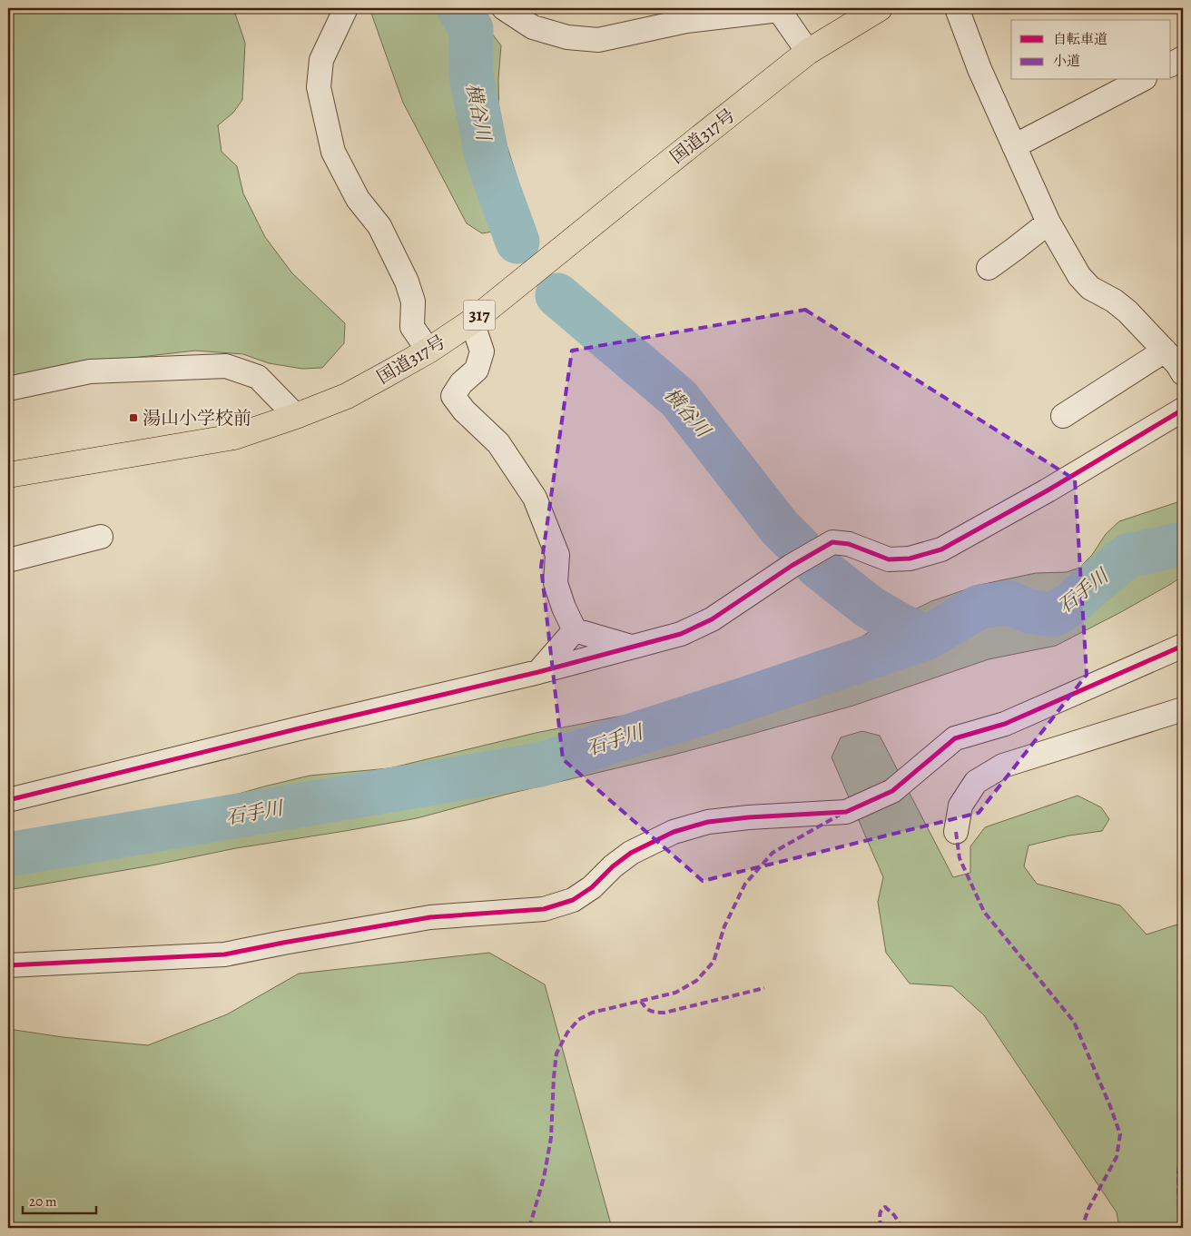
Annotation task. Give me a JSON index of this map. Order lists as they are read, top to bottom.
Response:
{
  "streets": {
    "highway": ["国道317号", "317"]
  },
  "water": ["横谷川", "石手川"],
  "places": {
    "transit": ["湯山小学校前"]
  },
  "legend": ["自転車道", "小道"],
  "scale_bar": "20 m"
}
